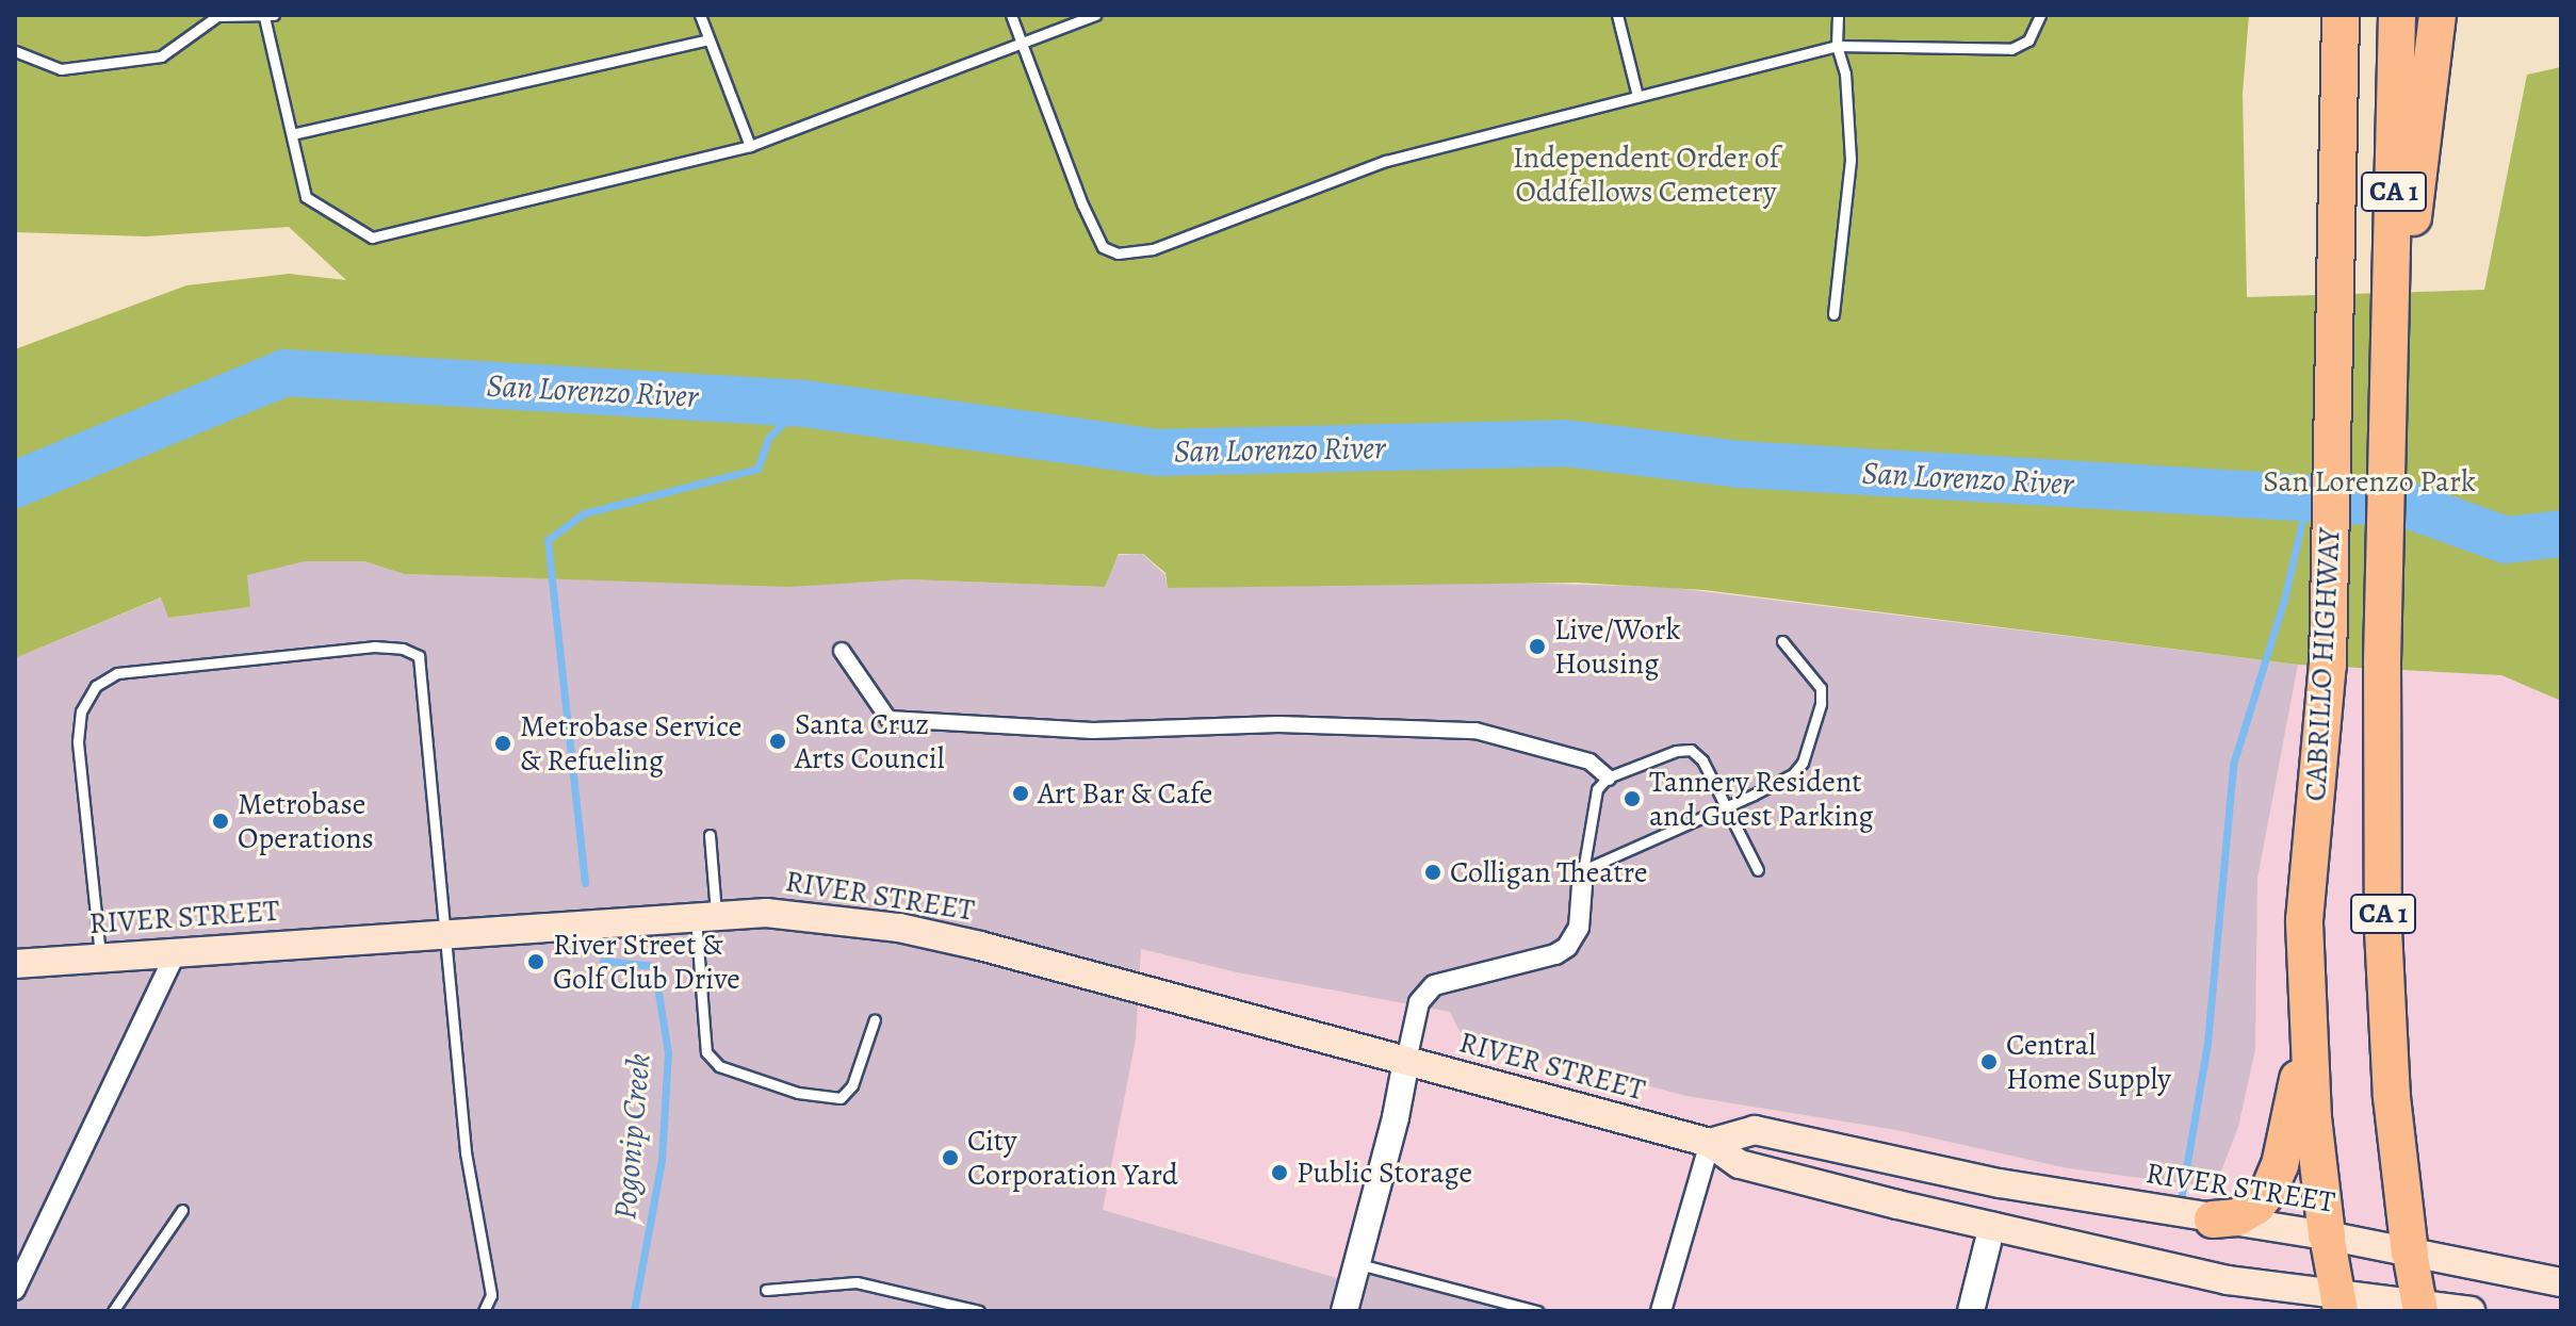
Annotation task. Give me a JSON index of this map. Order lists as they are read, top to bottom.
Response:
{
  "streets": {
    "highway": ["CA 1", "CABRILLO HIGHWAY"],
    "main road": ["RIVER STREET"]
  },
  "crossings": [
    ["CABRILLO HIGHWAY", "RIVER STREET"]
  ],
  "water": ["San Lorenzo River", "Pogonip Creek"],
  "parks": ["Independent Order of Oddfellows Cemetery", "San Lorenzo Park"],
  "places": [
    "Live/Work Housing",
    "Santa Cruz Arts Council",
    "Metrobase Service & Refueling",
    "Art Bar & Cafe",
    "Tannery Resident and Guest Parking",
    "Metrobase Operations",
    "Colligan Theatre",
    "River Street & Golf Club Drive",
    "Central Home Supply",
    "City Corporation Yard",
    "Public Storage"
  ]
}
